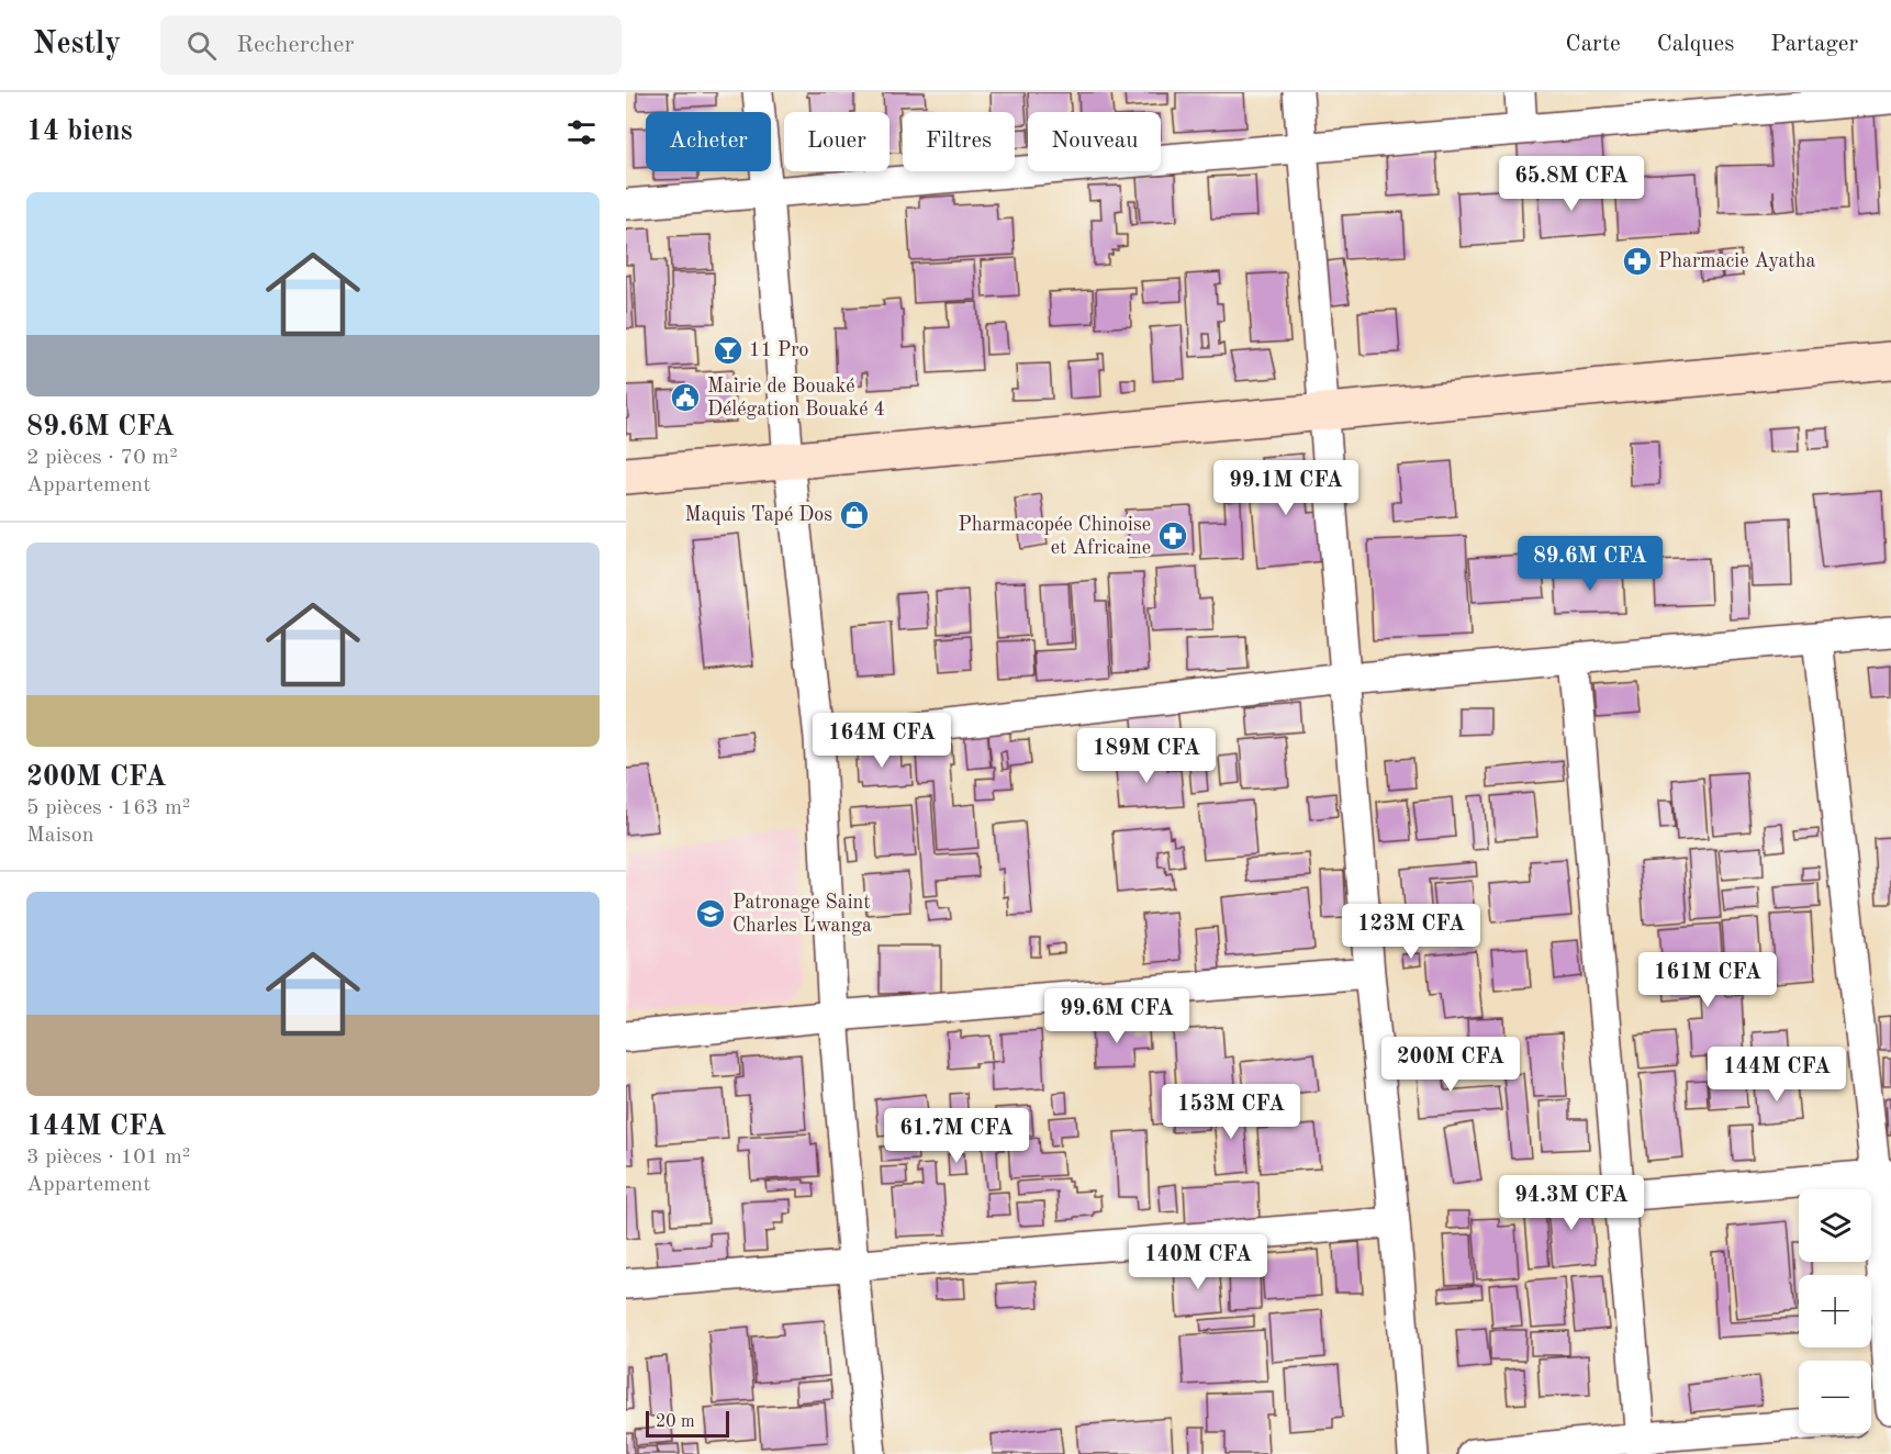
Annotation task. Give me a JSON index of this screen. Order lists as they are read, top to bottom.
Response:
{
  "places": {
    "pharmacy": ["Pharmacie Ayatha", "Pharmacopée Chinoise et Africaine"],
    "bar": ["11 Pro"],
    "public building": ["Mairie de Bouaké Délégation Bouaké 4"],
    "shop": ["Maquis Tapé Dos"],
    "school or university": ["Patronage Saint Charles Lwanga"]
  },
  "scale_bar": "20 m",
  "page": {
    "header": "Nestly",
    "search": "Rechercher",
    "nav": ["Carte", "Calques", "Partager"],
    "heading": "14 biens",
    "chip": [
      "Acheter",
      "Louer",
      "Filtres",
      "Nouveau"
    ],
    "price": [
      "65.8M CFA",
      "99.1M CFA",
      "89.6M CFA",
      "164M CFA",
      "189M CFA",
      "123M CFA",
      "161M CFA",
      "99.6M CFA",
      "200M CFA",
      "144M CFA",
      "153M CFA",
      "61.7M CFA",
      "94.3M CFA",
      "140M CFA"
    ],
    "list": [
      {
        "name": "89.6M CFA",
        "note": "2 pièces · 70 m² · Appartement"
      },
      {
        "name": "200M CFA",
        "note": "5 pièces · 163 m² · Maison"
      },
      {
        "name": "144M CFA",
        "note": "3 pièces · 101 m² · Appartement"
      }
    ],
    "map_buttons": ["+", "−"],
    "scale": "20 m"
  }
}
